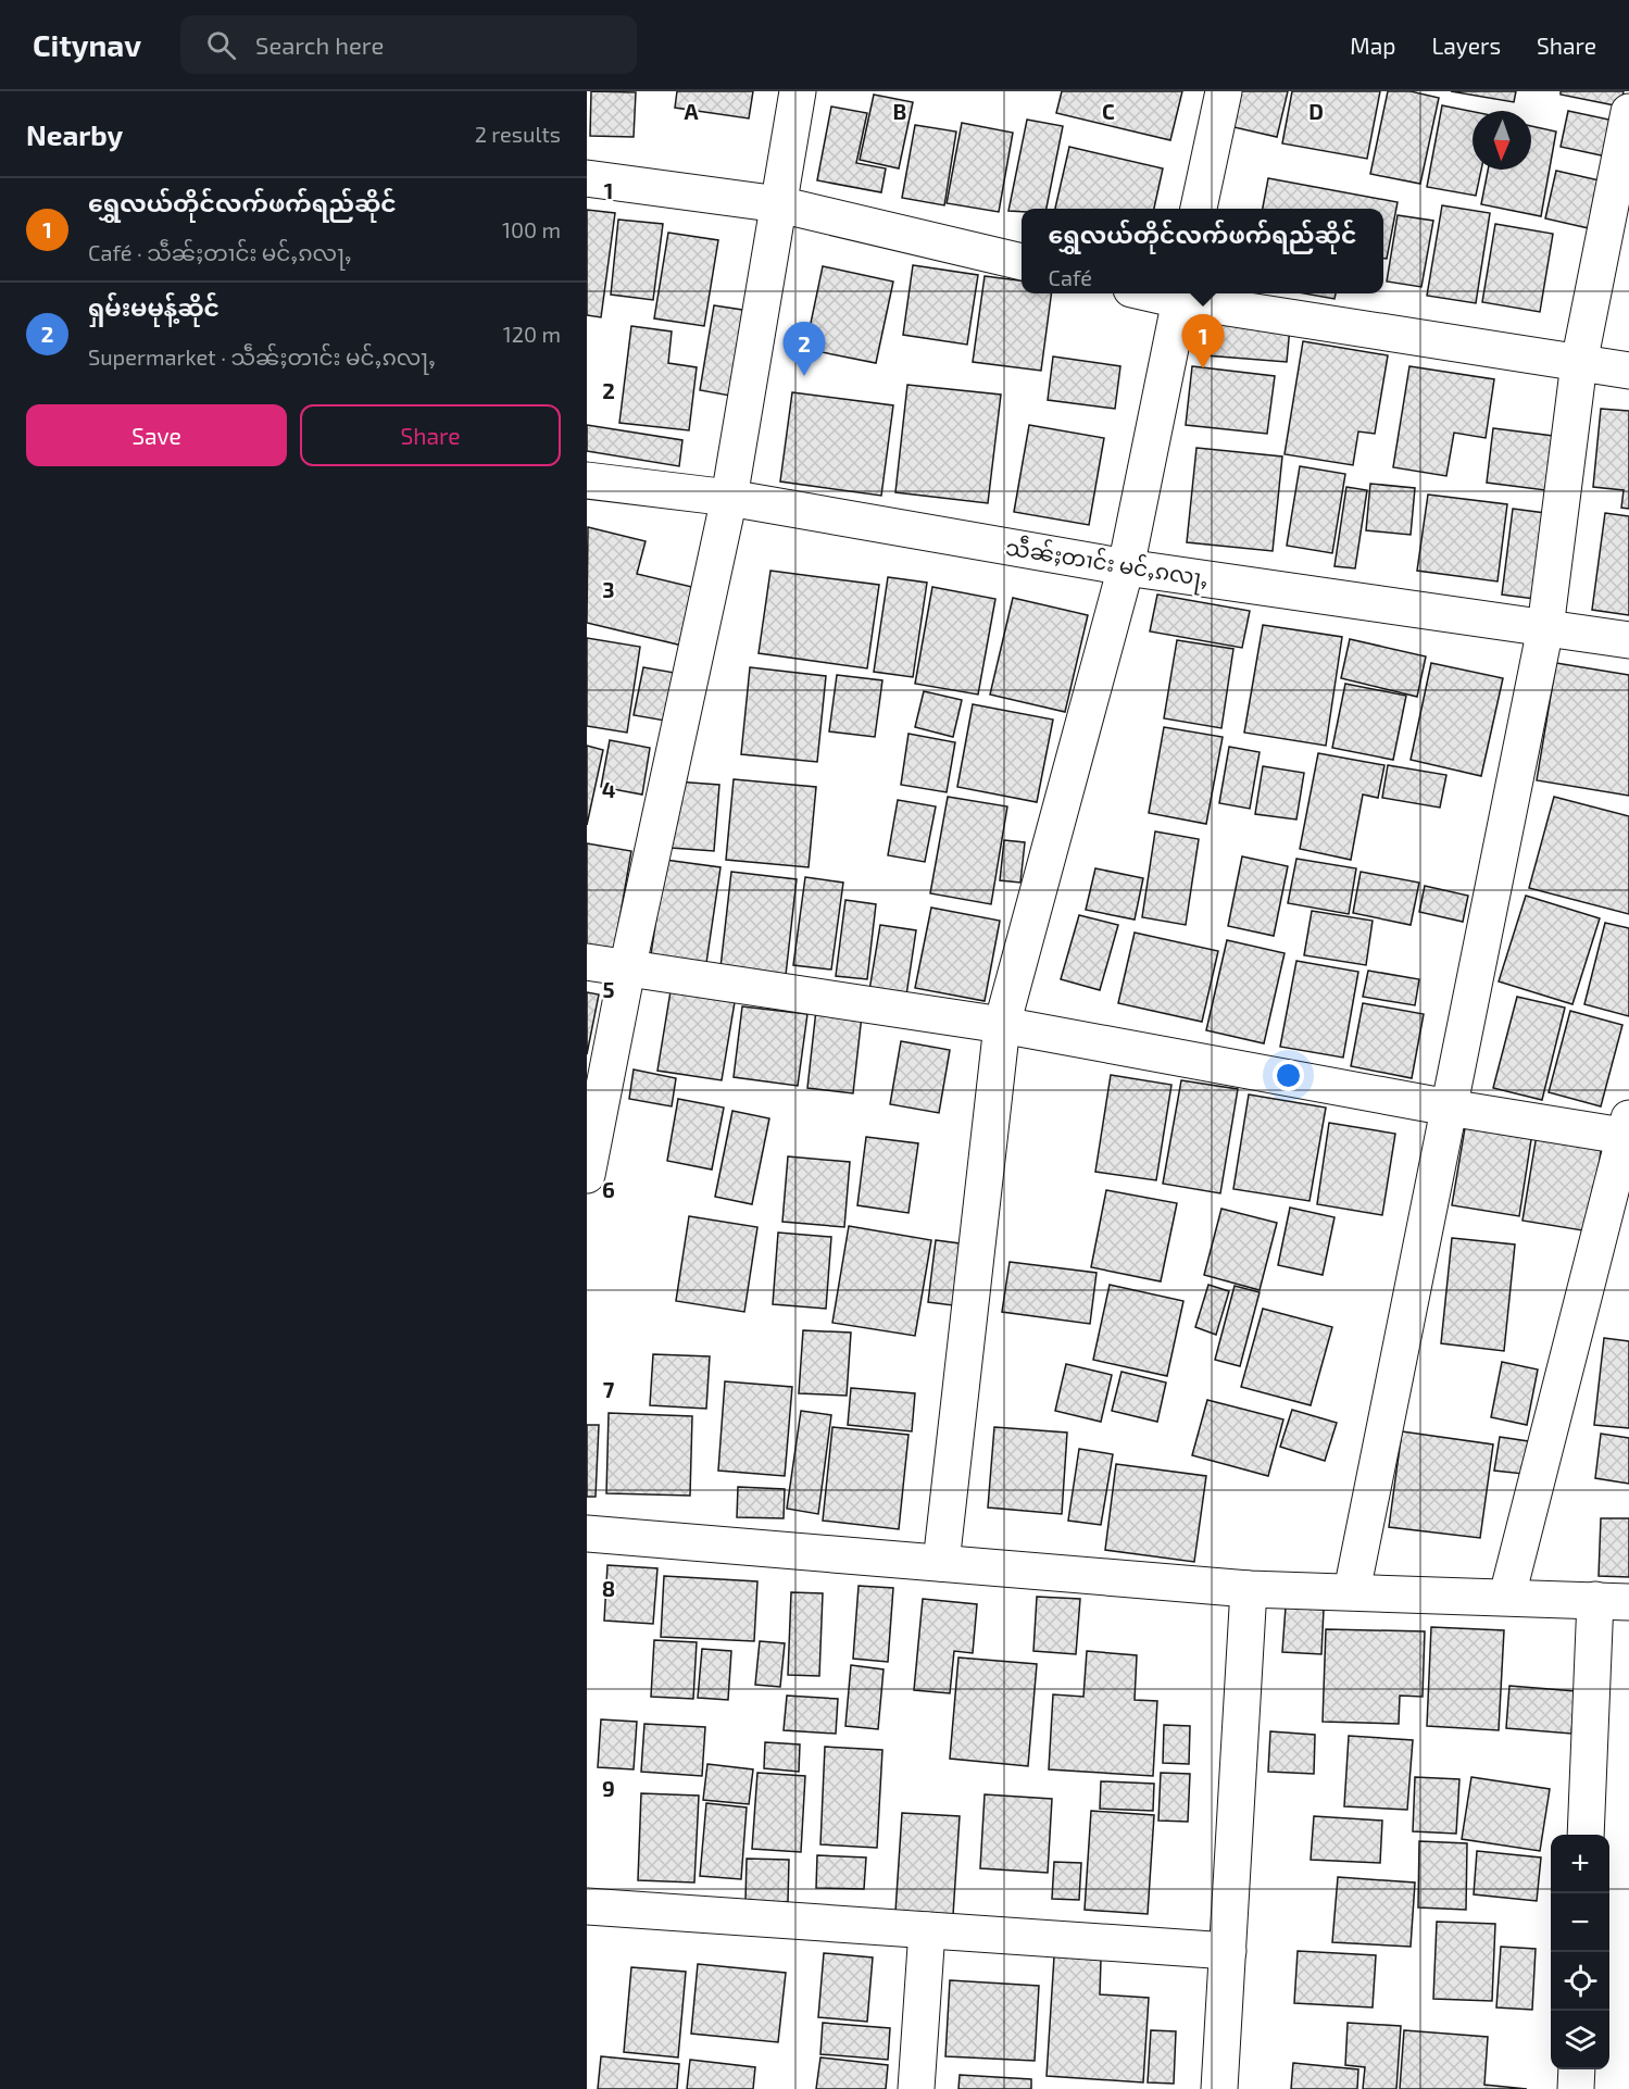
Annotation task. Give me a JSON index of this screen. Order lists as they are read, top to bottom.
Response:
{
  "streets": {
    "street": ["သဵၼ်ႈတၢင်း မင်ႇၵလႃႇ"]
  },
  "north": "bottom",
  "page": {
    "header": "Citynav",
    "search": "Search here",
    "nav": ["Map", "Layers", "Share"],
    "heading": ["Nearby", "2 results"],
    "list": [
      {
        "mark": "1",
        "name": "ရွှေလယ်တိုင်လက်ဖက်ရည်ဆိုင်",
        "note": "Café · သဵၼ်ႈတၢင်း မင်ႇၵလႃႇ",
        "value": "100 m"
      },
      {
        "mark": "2",
        "name": "ရှမ်းမမုန့်ဆိုင်",
        "note": "Supermarket · သဵၼ်ႈတၢင်း မင်ႇၵလႃႇ",
        "value": "120 m"
      }
    ],
    "popup": ["ရွှေလယ်တိုင်လက်ဖက်ရည်ဆိုင်", "Café"],
    "pins": ["1", "2"],
    "buttons": ["Save", "Share"],
    "map_buttons": ["+", "−"]
  },
  "grid": {
    "columns": [
      "A",
      "B",
      "C",
      "D"
    ],
    "rows": [
      "1",
      "2",
      "3",
      "4",
      "5",
      "6",
      "7",
      "8",
      "9"
    ]
  }
}
